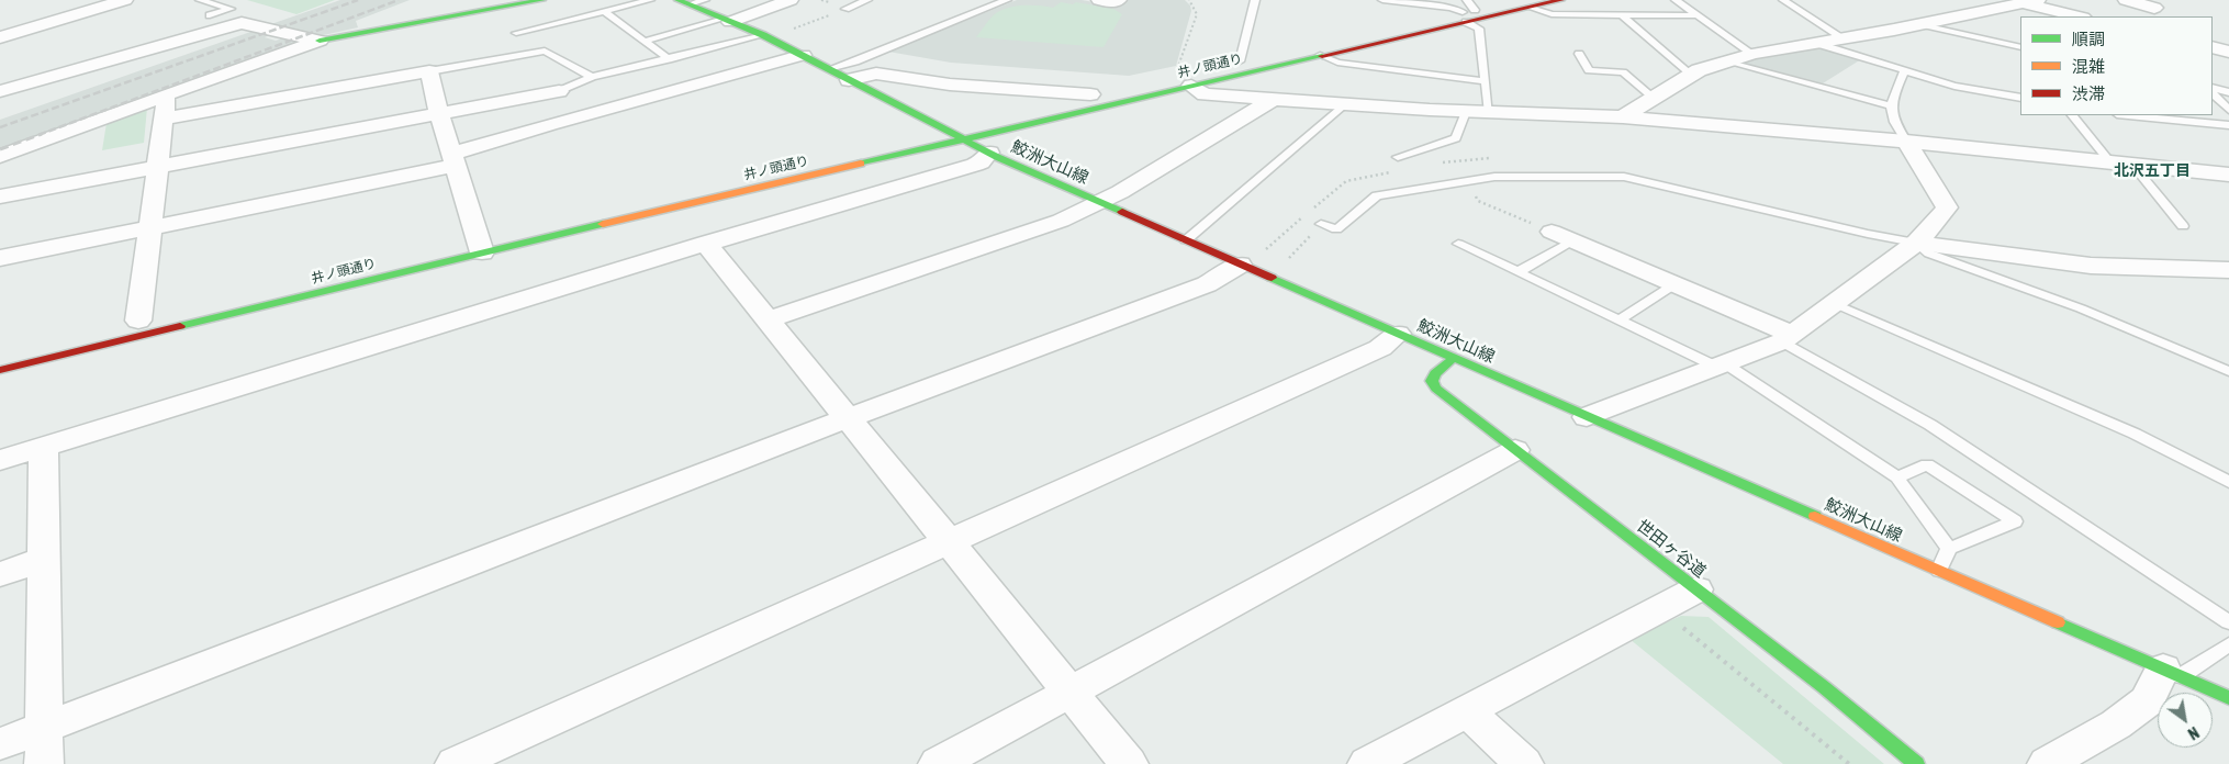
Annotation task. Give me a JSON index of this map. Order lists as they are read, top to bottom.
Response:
{
  "streets": {
    "main road": ["井ノ頭通り", "鮫洲大山線", "世田ヶ谷道"]
  },
  "crossings": [
    ["井ノ頭通り", "鮫洲大山線"],
    ["鮫洲大山線", "世田ヶ谷道"]
  ],
  "districts": ["北沢五丁目"],
  "legend": ["順調", "混雑", "渋滞"],
  "north": "bottom right"
}
